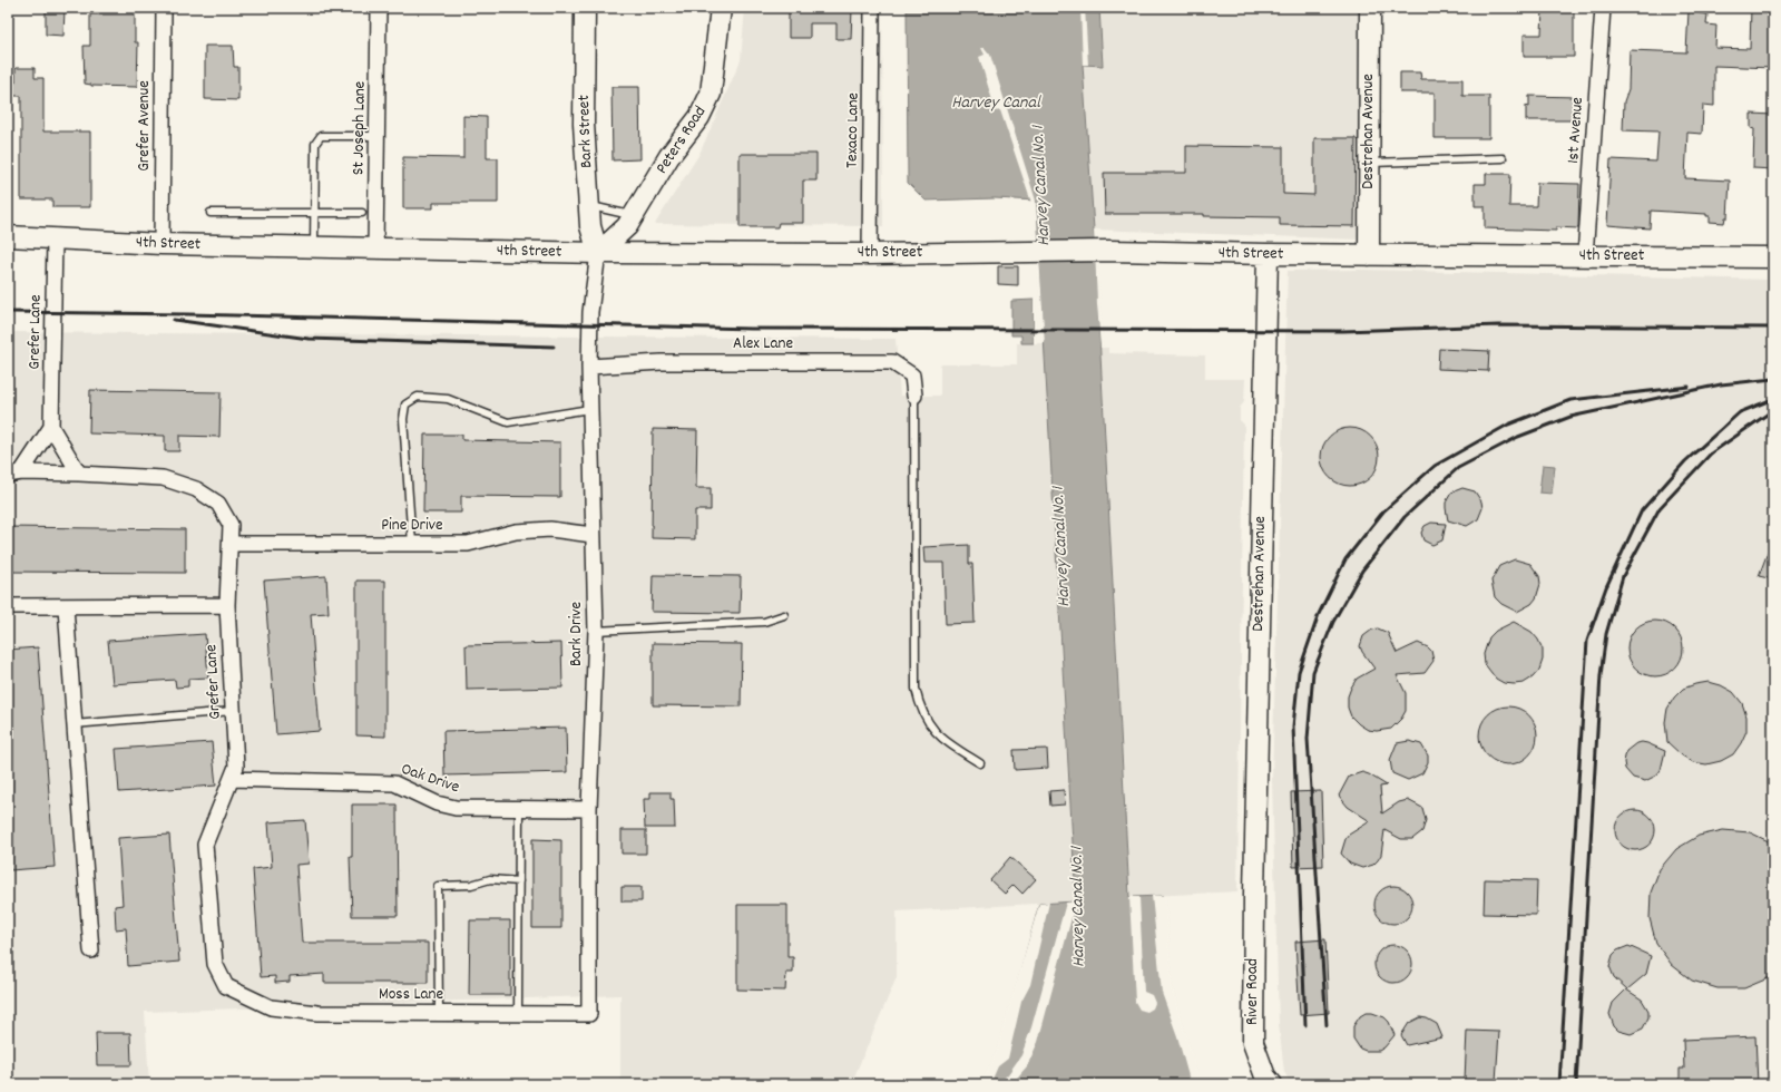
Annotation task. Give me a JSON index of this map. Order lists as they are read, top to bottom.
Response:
{
  "streets": {
    "main road": [
      "Bark Street",
      "Destrehan Avenue",
      "Peters Road",
      "4th Street",
      "River Road"
    ],
    "street": [
      "Grefer Avenue",
      "St Joseph Lane",
      "Texaco Lane",
      "1st Avenue",
      "Grefer Lane",
      "Alex Lane",
      "Pine Drive",
      "Bark Drive",
      "Oak Drive",
      "Moss Lane"
    ]
  },
  "crossings": [
    ["Grefer Avenue", "4th Street"],
    ["St Joseph Lane", "4th Street"],
    ["Texaco Lane", "4th Street"],
    ["1st Avenue", "4th Street"],
    ["Bark Street", "Peters Road"],
    ["Bark Street", "4th Street"],
    ["Bark Street", "Bark Drive"],
    ["Destrehan Avenue", "4th Street"],
    ["Destrehan Avenue", "River Road"],
    ["Peters Road", "4th Street"],
    ["Peters Road", "Bark Drive"],
    ["4th Street", "Grefer Lane"],
    ["4th Street", "Bark Drive"],
    ["Grefer Lane", "Pine Drive"],
    ["Grefer Lane", "Oak Drive"],
    ["Grefer Lane", "Moss Lane"],
    ["Alex Lane", "Bark Drive"],
    ["Pine Drive", "Bark Drive"],
    ["Bark Drive", "Oak Drive"],
    ["Bark Drive", "Moss Lane"]
  ],
  "water": ["Harvey Canal", "Harvey Canal No. 1"]
}
